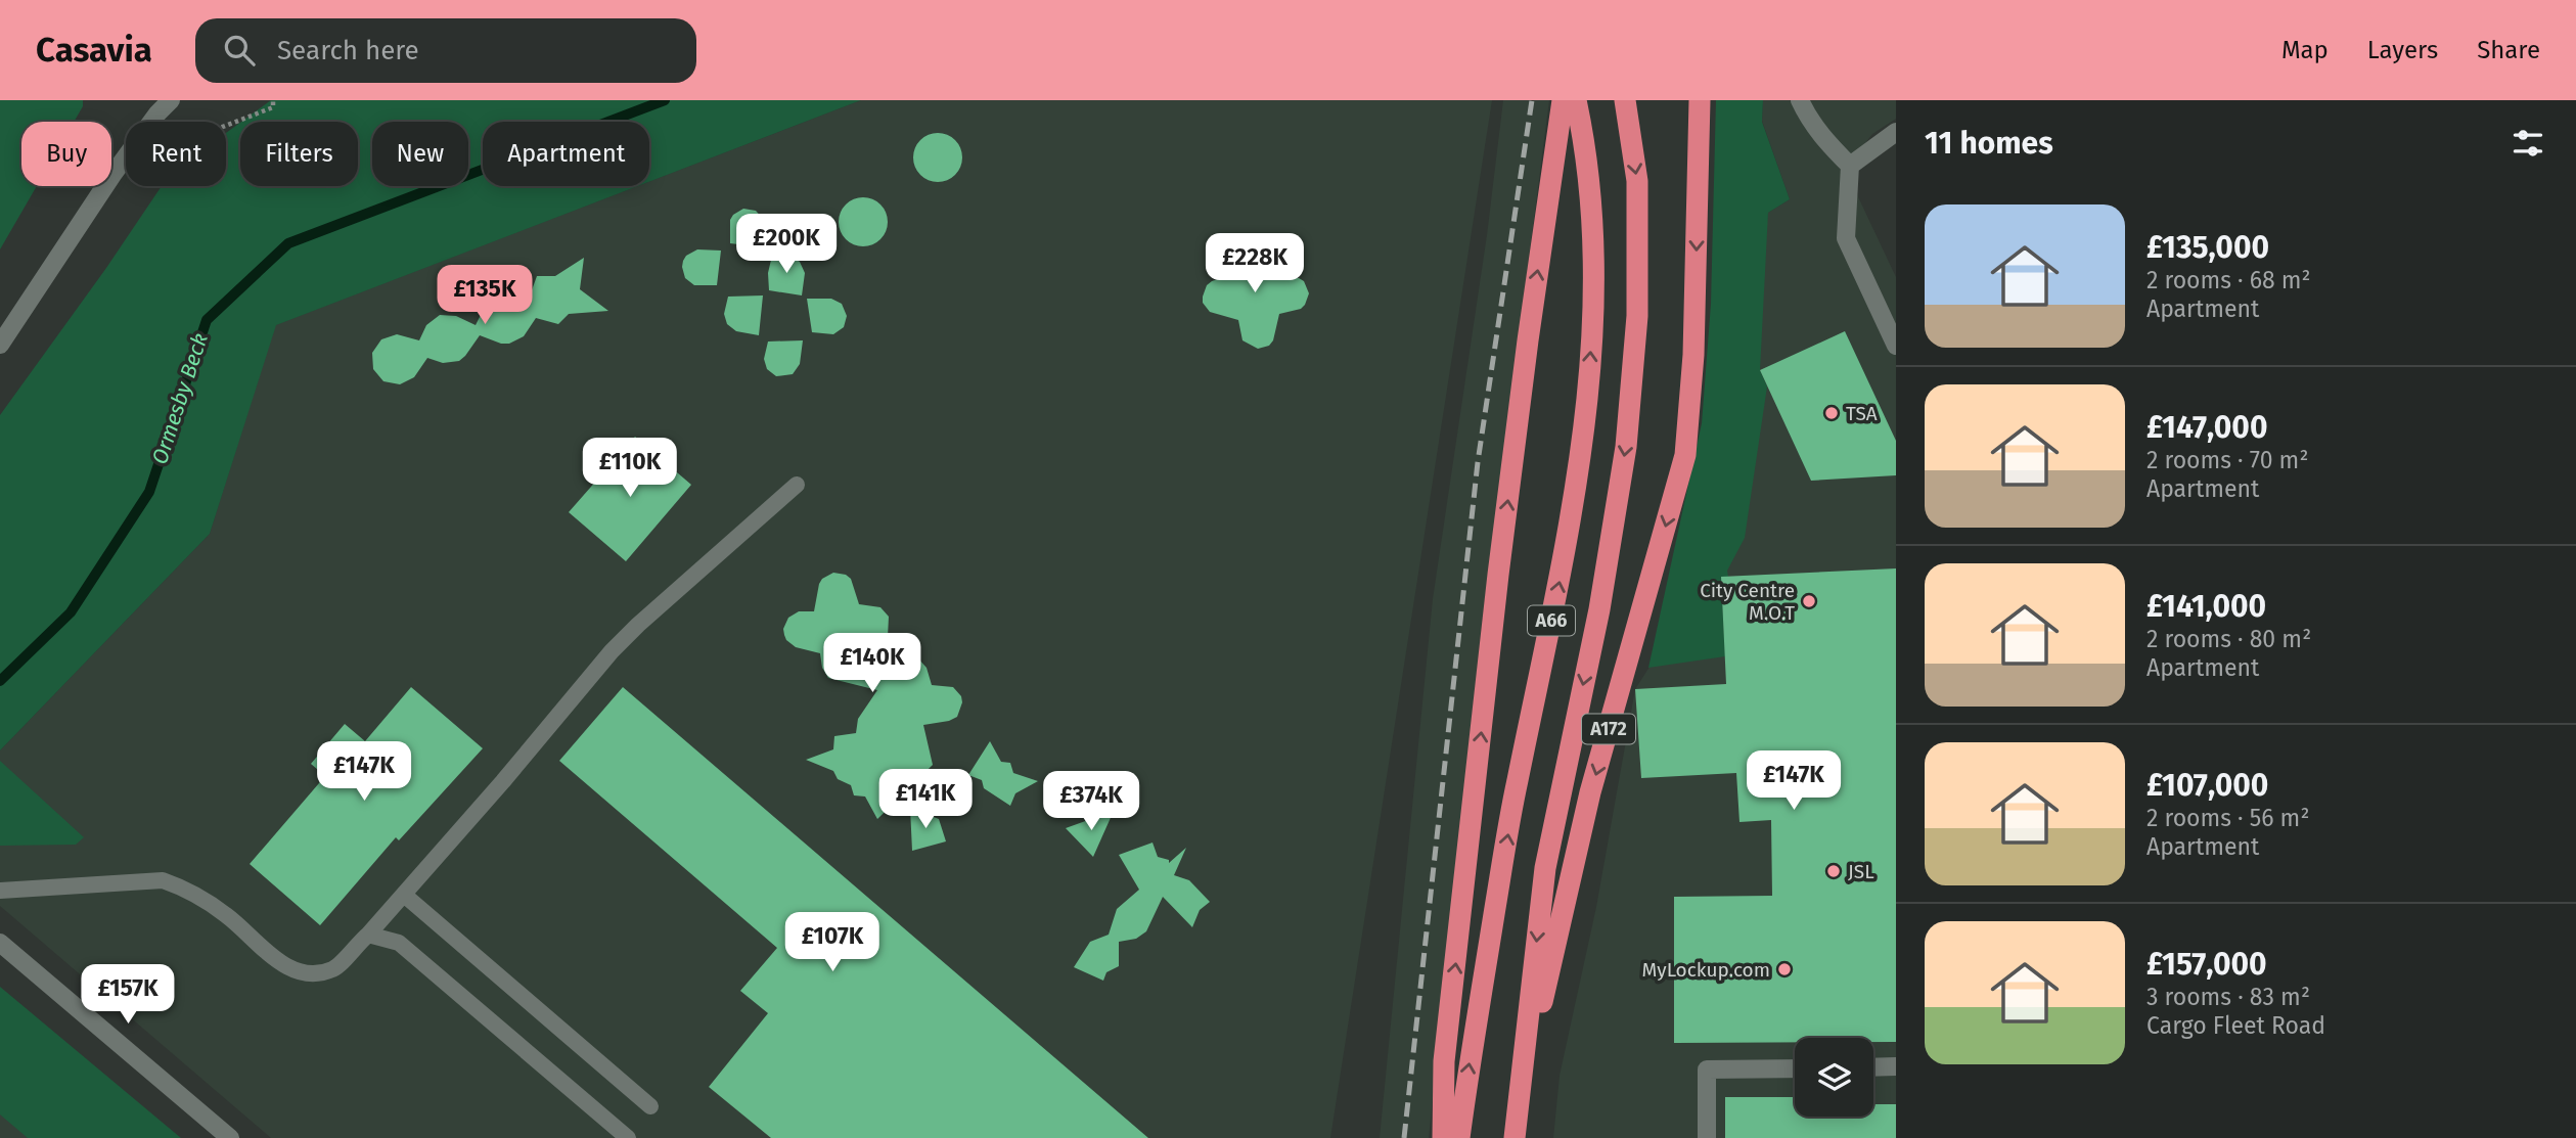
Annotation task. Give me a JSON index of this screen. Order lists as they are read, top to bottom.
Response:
{
  "streets": {
    "highway": ["A66", "A172"]
  },
  "crossings": [
    ["A66", "A172"]
  ],
  "water": ["Ormesby Beck"],
  "places": [
    "TSA",
    "City Centre M.O.T",
    "JSL",
    "MyLockup.com"
  ],
  "page": {
    "header": "Casavia",
    "search": "Search here",
    "nav": ["Map", "Layers", "Share"],
    "heading": "11 homes",
    "chip": [
      "Buy",
      "Rent",
      "Filters",
      "New",
      "Apartment"
    ],
    "list": [
      {
        "name": "£135,000",
        "note": "2 rooms · 68 m² · Apartment"
      },
      {
        "name": "£147,000",
        "note": "2 rooms · 70 m² · Apartment"
      },
      {
        "name": "£141,000",
        "note": "2 rooms · 80 m² · Apartment"
      },
      {
        "name": "£107,000",
        "note": "2 rooms · 56 m² · Apartment"
      },
      {
        "name": "£157,000",
        "note": "3 rooms · 83 m² · Cargo Fleet Road"
      }
    ],
    "price": [
      "£200K",
      "£228K",
      "£135K",
      "£110K",
      "£140K",
      "£147K",
      "£147K",
      "£141K",
      "£374K",
      "£107K",
      "£157K"
    ]
  }
}
